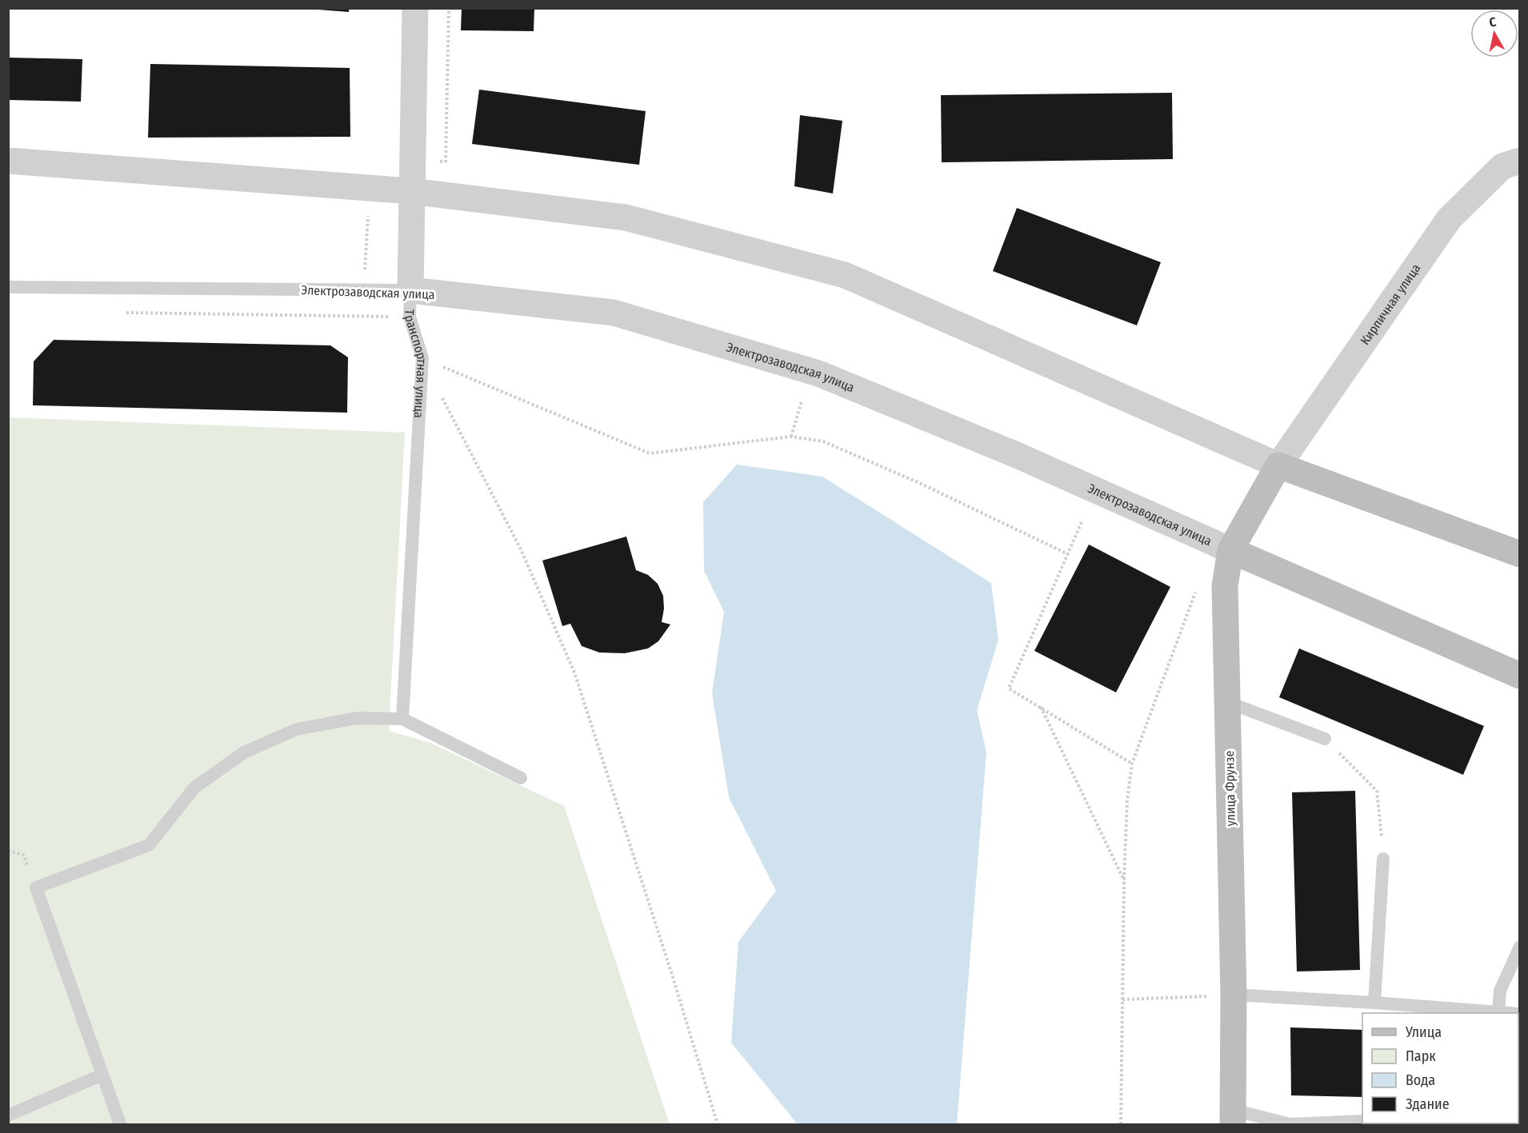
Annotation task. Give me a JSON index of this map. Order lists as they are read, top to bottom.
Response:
{
  "streets": {
    "main road": ["Электрозаводская улица", "улица Фрунзе"],
    "street": ["Кирпичная улица", "Транспортная улица"]
  },
  "crossings": [
    ["Электрозаводская улица", "Транспортная улица"],
    ["Электрозаводская улица", "улица Фрунзе"],
    ["Кирпичная улица", "улица Фрунзе"]
  ],
  "legend": [
    "Улица",
    "Парк",
    "Вода",
    "Здание"
  ],
  "north": "top"
}
